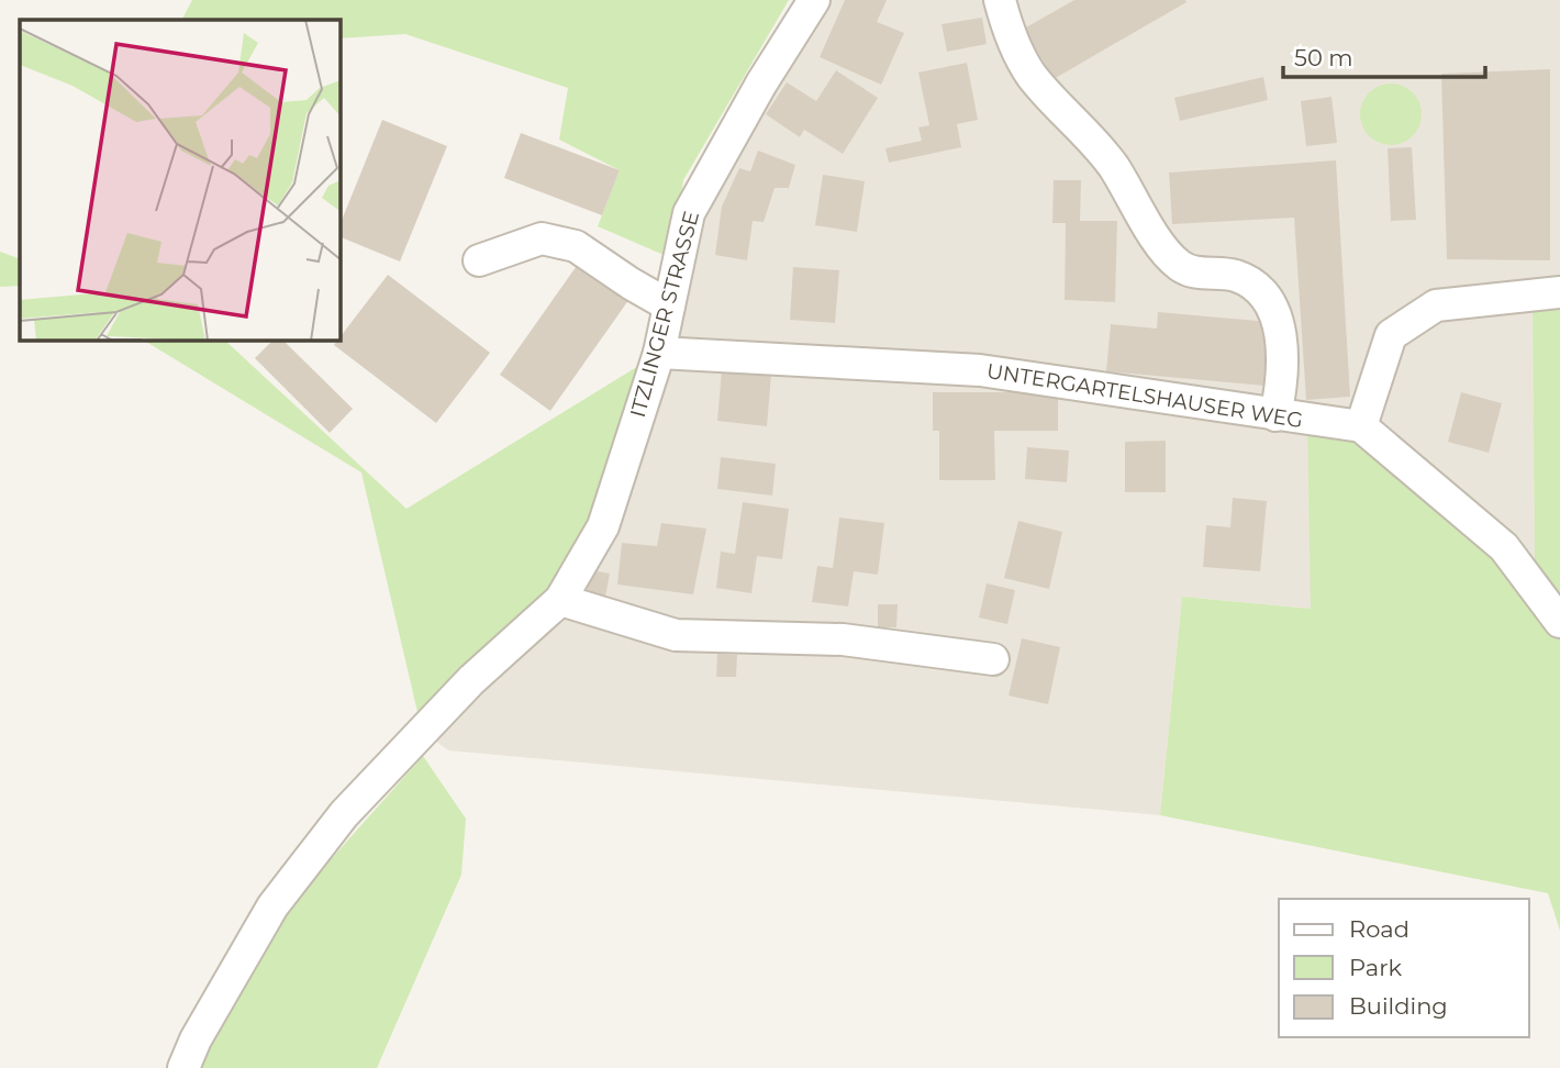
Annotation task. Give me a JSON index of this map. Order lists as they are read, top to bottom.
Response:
{
  "streets": {
    "street": ["ITZLINGER STRASSE", "UNTERGARTELSHAUSER WEG"]
  },
  "crossings": [
    ["ITZLINGER STRASSE", "UNTERGARTELSHAUSER WEG"]
  ],
  "legend": ["Road", "Park", "Building"],
  "scale_bar": "50 m"
}
